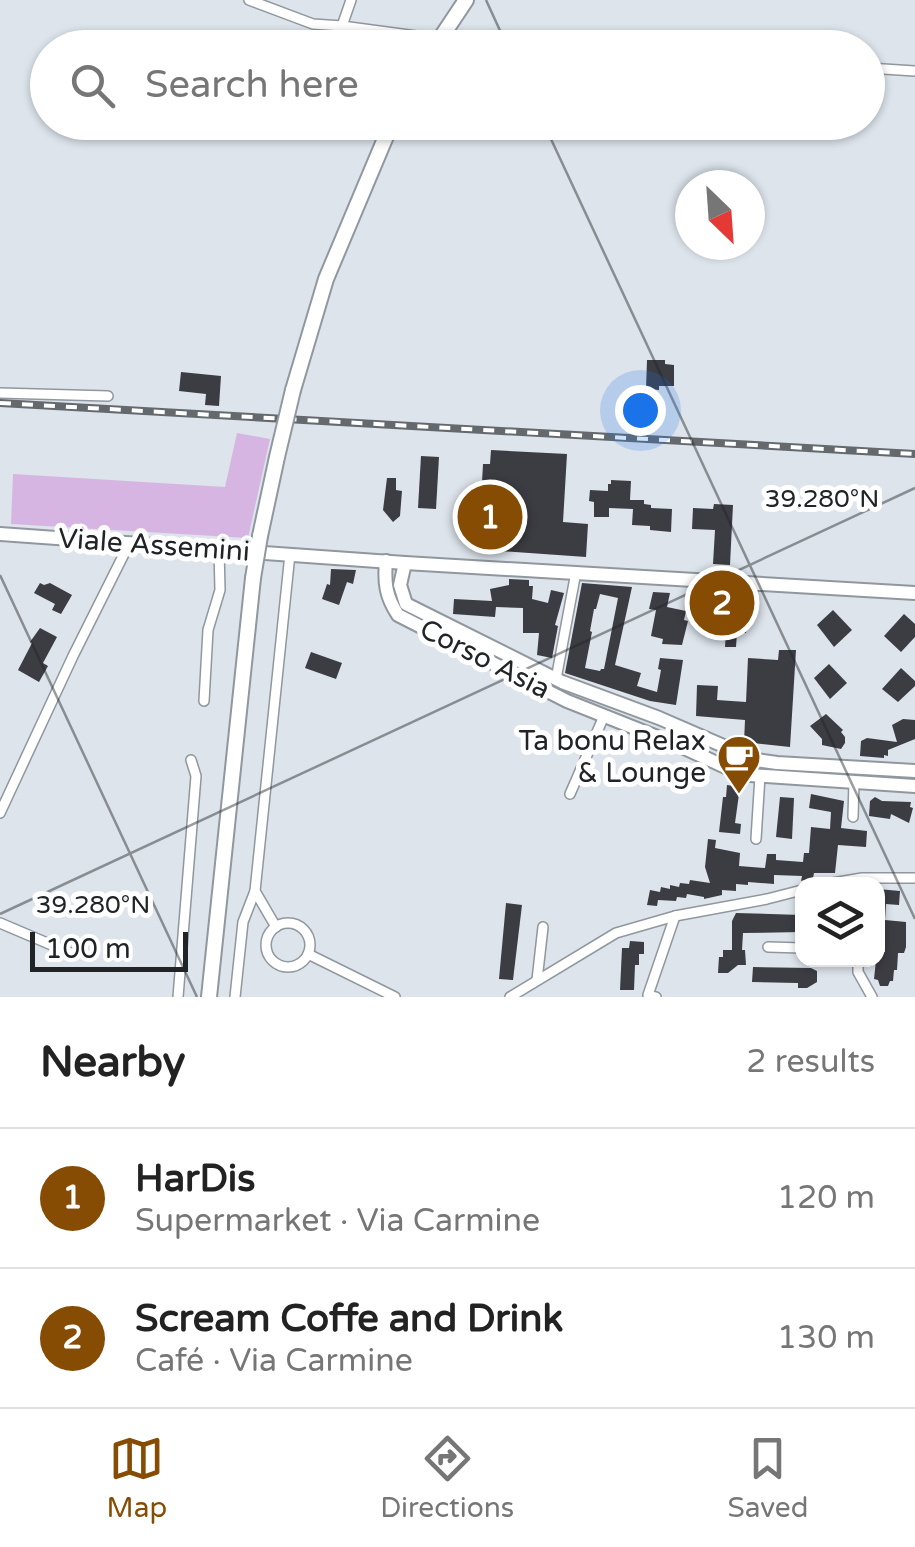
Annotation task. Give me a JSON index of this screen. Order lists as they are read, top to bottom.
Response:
{
  "streets": {
    "street": ["Viale Assemini", "Corso Asia"]
  },
  "crossings": [
    ["Viale Assemini", "Corso Asia"]
  ],
  "places": {
    "cafe": ["Ta bonu Relax & Lounge"]
  },
  "scale_bar": "100 m",
  "north": "bottom right",
  "page": {
    "search": "Search here",
    "pins": ["1", "2"],
    "scale": "100 m",
    "heading": ["Nearby", "2 results"],
    "list": [
      {
        "mark": "1",
        "name": "HarDis",
        "note": "Supermarket · Via Carmine",
        "value": "120 m"
      },
      {
        "mark": "2",
        "name": "Scream Coffe and Drink",
        "note": "Café · Via Carmine",
        "value": "130 m"
      }
    ],
    "nav": ["Map", "Directions", "Saved"]
  },
  "coordinates": ["39.280°N"]
}
